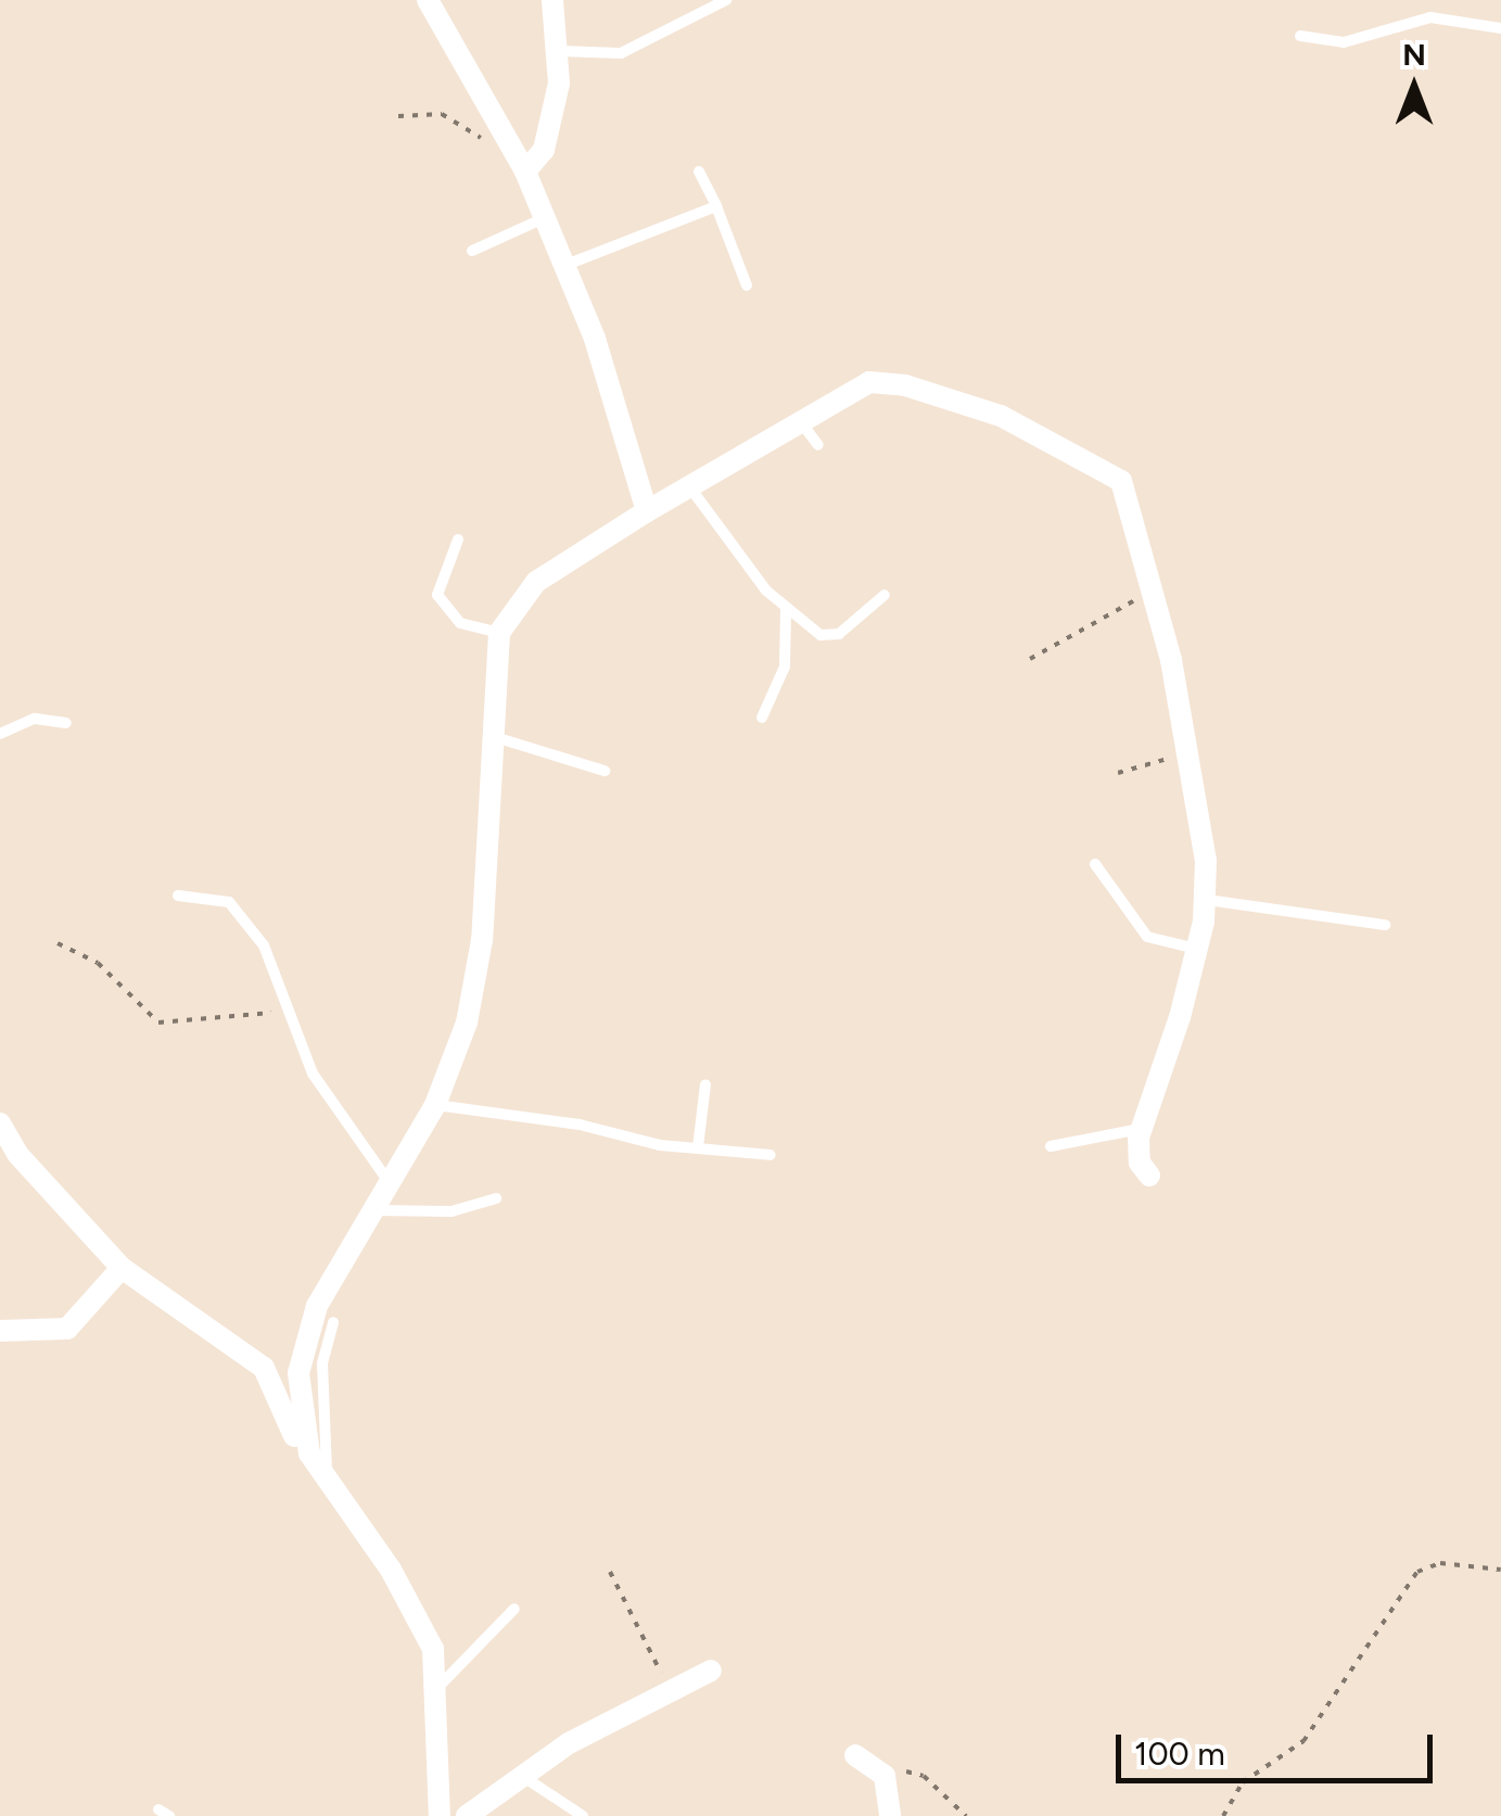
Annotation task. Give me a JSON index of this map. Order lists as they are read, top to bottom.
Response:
{
  "scale_bar": "100 m",
  "north": "top"
}
